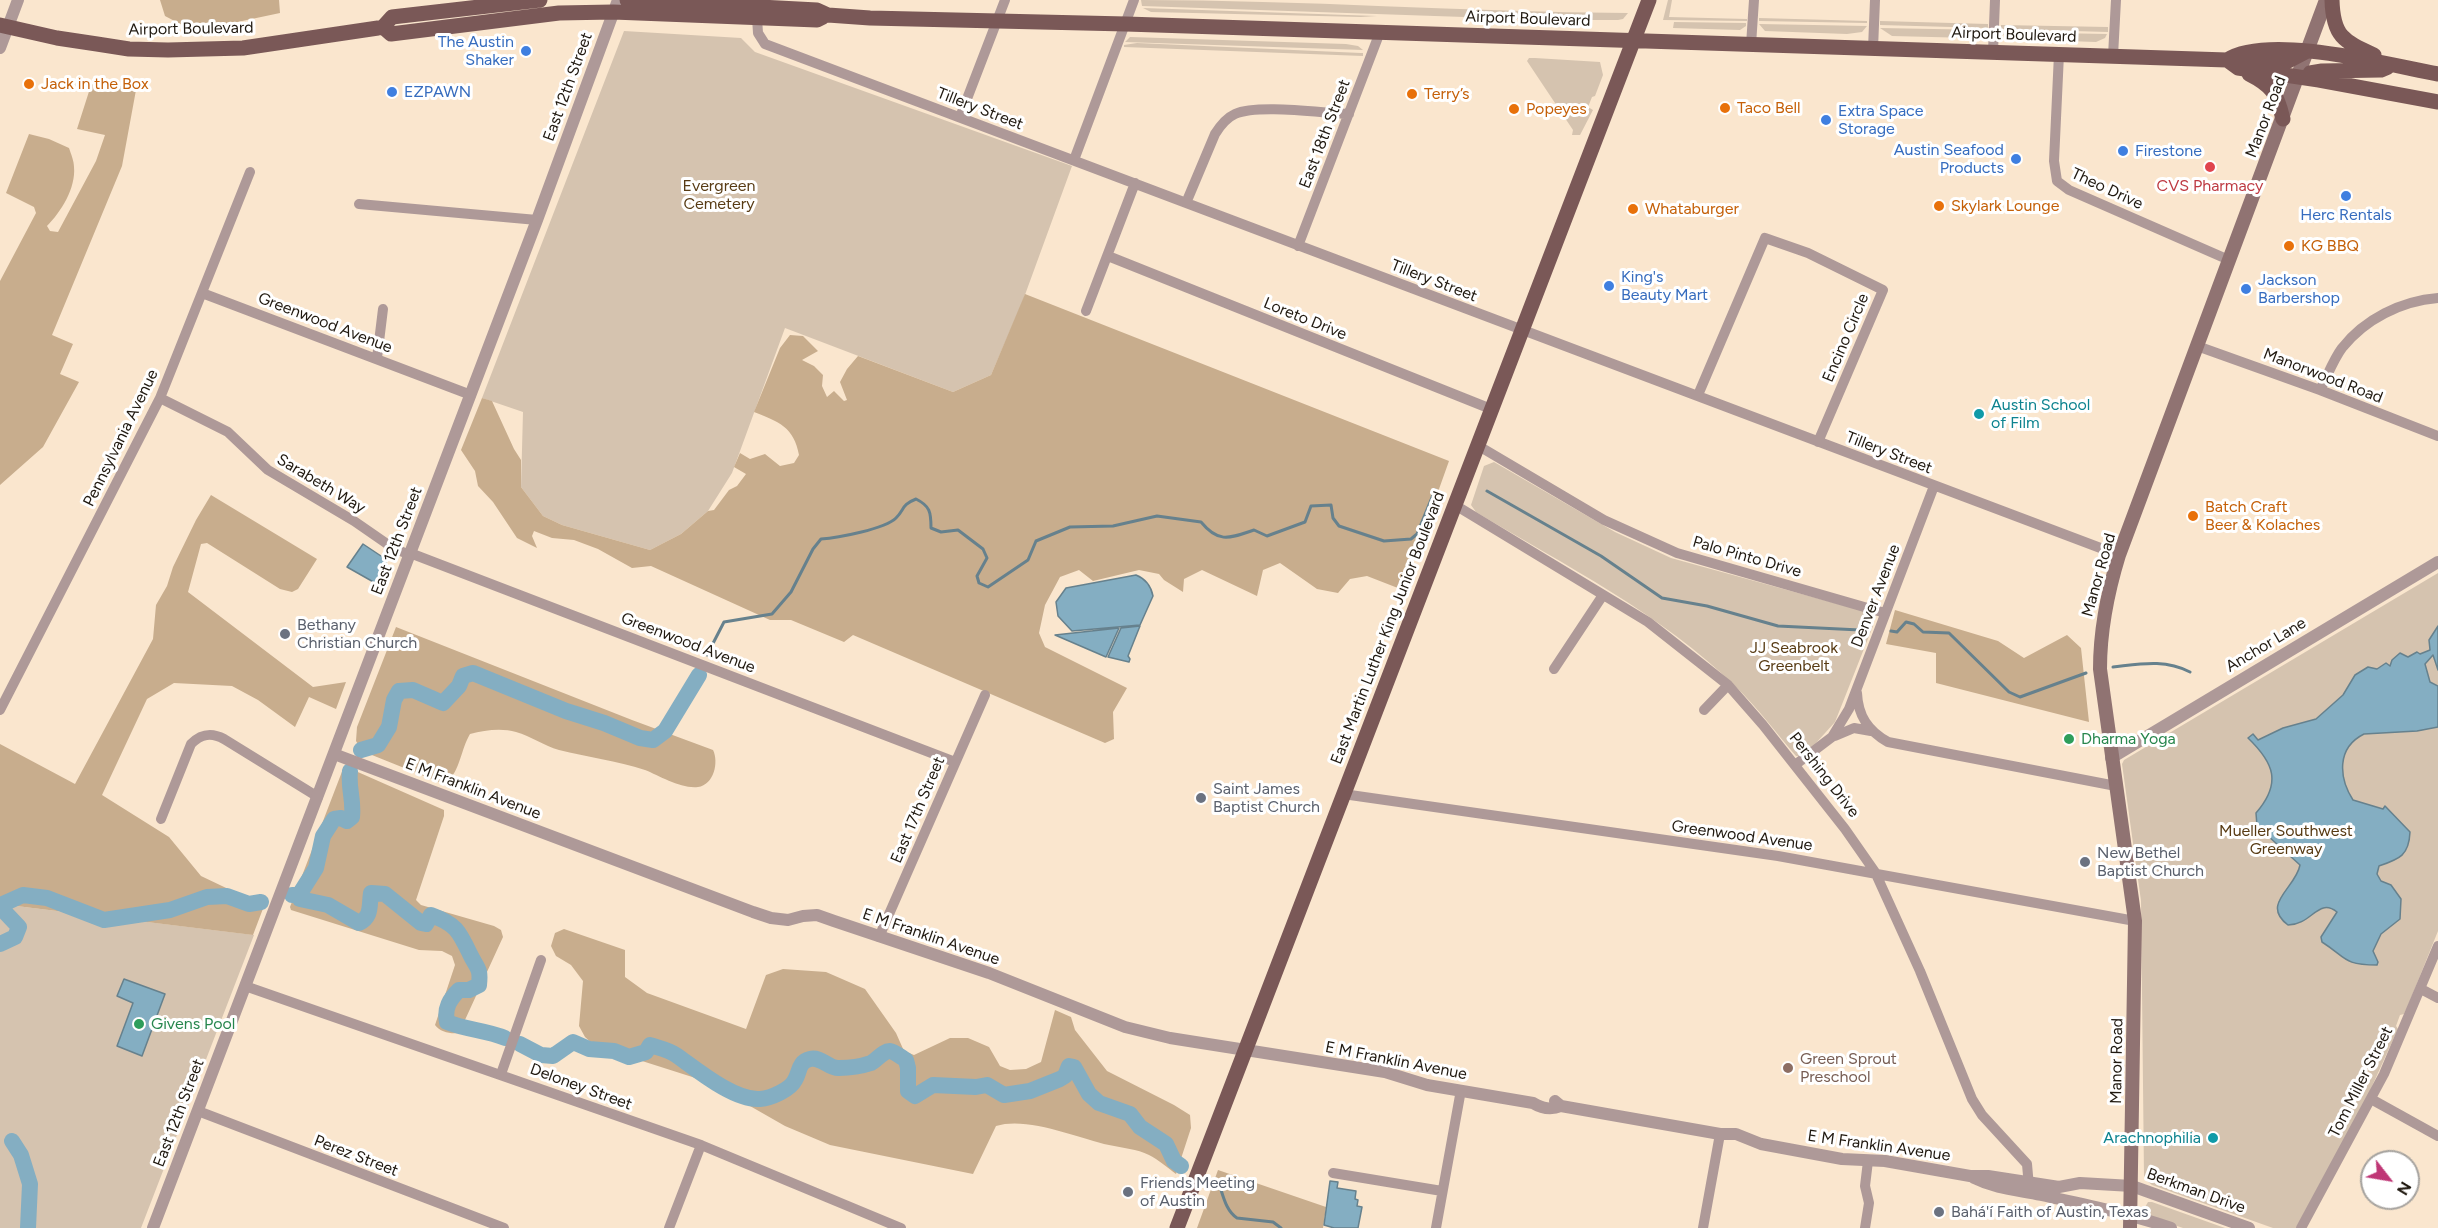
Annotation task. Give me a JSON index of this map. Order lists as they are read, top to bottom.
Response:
{
  "streets": {
    "main road": ["Airport Boulevard", "Manor Road", "East Martin Luther King Junior Boulevard"],
    "street": [
      "East 12th Street",
      "Tillery Street",
      "East 18th Street",
      "Theo Drive",
      "Loreto Drive",
      "Greenwood Avenue",
      "Encino Circle",
      "Manorwood Road",
      "Pennsylvania Avenue",
      "Sarabeth Way",
      "Palo Pinto Drive",
      "Denver Avenue",
      "Anchor Lane",
      "Pershing Drive",
      "E M Franklin Avenue",
      "East 17th Street",
      "Tom Miller Street",
      "Deloney Street",
      "Perez Street",
      "Berkman Drive"
    ]
  },
  "crossings": [
    ["Airport Boulevard", "East 12th Street"],
    ["Airport Boulevard", "Tillery Street"],
    ["Airport Boulevard", "Manor Road"],
    ["Airport Boulevard", "East 18th Street"],
    ["Airport Boulevard", "Theo Drive"],
    ["Airport Boulevard", "East Martin Luther King Junior Boulevard"],
    ["East 12th Street", "Greenwood Avenue"],
    ["East 12th Street", "Sarabeth Way"],
    ["East 12th Street", "E M Franklin Avenue"],
    ["East 12th Street", "Deloney Street"],
    ["East 12th Street", "Perez Street"],
    ["Tillery Street", "Manor Road"],
    ["Tillery Street", "East 18th Street"],
    ["Tillery Street", "Encino Circle"],
    ["Tillery Street", "Denver Avenue"],
    ["Tillery Street", "East Martin Luther King Junior Boulevard"],
    ["Manor Road", "Theo Drive"],
    ["Manor Road", "Greenwood Avenue"],
    ["Manor Road", "Manorwood Road"],
    ["Manor Road", "Anchor Lane"],
    ["Manor Road", "Berkman Drive"],
    ["Loreto Drive", "East Martin Luther King Junior Boulevard"],
    ["Greenwood Avenue", "Pennsylvania Avenue"],
    ["Greenwood Avenue", "Sarabeth Way"],
    ["Greenwood Avenue", "East Martin Luther King Junior Boulevard"],
    ["Greenwood Avenue", "Pershing Drive"],
    ["Greenwood Avenue", "East 17th Street"],
    ["Pennsylvania Avenue", "Sarabeth Way"],
    ["Palo Pinto Drive", "Denver Avenue"],
    ["Palo Pinto Drive", "East Martin Luther King Junior Boulevard"],
    ["Denver Avenue", "Pershing Drive"],
    ["East Martin Luther King Junior Boulevard", "Pershing Drive"],
    ["East Martin Luther King Junior Boulevard", "E M Franklin Avenue"],
    ["Pershing Drive", "E M Franklin Avenue"],
    ["E M Franklin Avenue", "East 17th Street"]
  ],
  "parks": ["Evergreen Cemetery", "JJ Seabrook Greenbelt", "Mueller Southwest Greenway"],
  "places": [
    "The Austin Shaker",
    "Jack in the Box",
    "EZPAWN",
    "Terry’s",
    "Taco Bell",
    "Popeyes",
    "Extra Space Storage",
    "Firestone",
    "Austin Seafood Products",
    "CVS Pharmacy",
    "Herc Rentals",
    "Skylark Lounge",
    "Whataburger",
    "KG BBQ",
    "King's Beauty Mart",
    "Jackson Barbershop",
    "Austin School of Film",
    "Batch Craft Beer & Kolaches",
    "Bethany Christian Church",
    "Dharma Yoga",
    "Saint James Baptist Church",
    "New Bethel Baptist Church",
    "Givens Pool",
    "Green Sprout Preschool",
    "Arachnophilia",
    "Friends Meeting of Austin",
    "Bahá'í Faith of Austin, Texas"
  ],
  "north": "bottom right"
}
